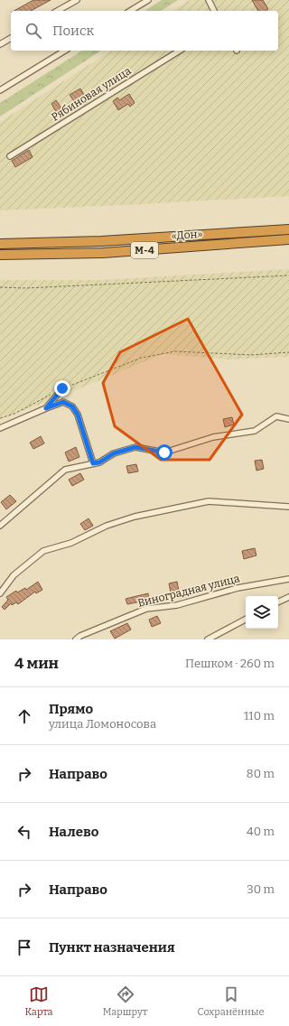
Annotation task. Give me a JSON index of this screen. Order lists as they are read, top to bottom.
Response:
{
  "streets": {
    "highway": ["«Дон»", "М-4"],
    "street": ["Рябиновая улица", "Виноградная улица"]
  },
  "page": {
    "search": "Поиск",
    "heading": ["4 мин", "Пешком · 260 m"],
    "list": [
      ["Прямо", "улица Ломоносова", "110 m"],
      ["Направо", "80 m"],
      ["Налево", "40 m"],
      ["Направо", "30 m"],
      "Пункт назначения"
    ],
    "nav": ["Карта", "Маршрут", "Сохранённые"]
  }
}
